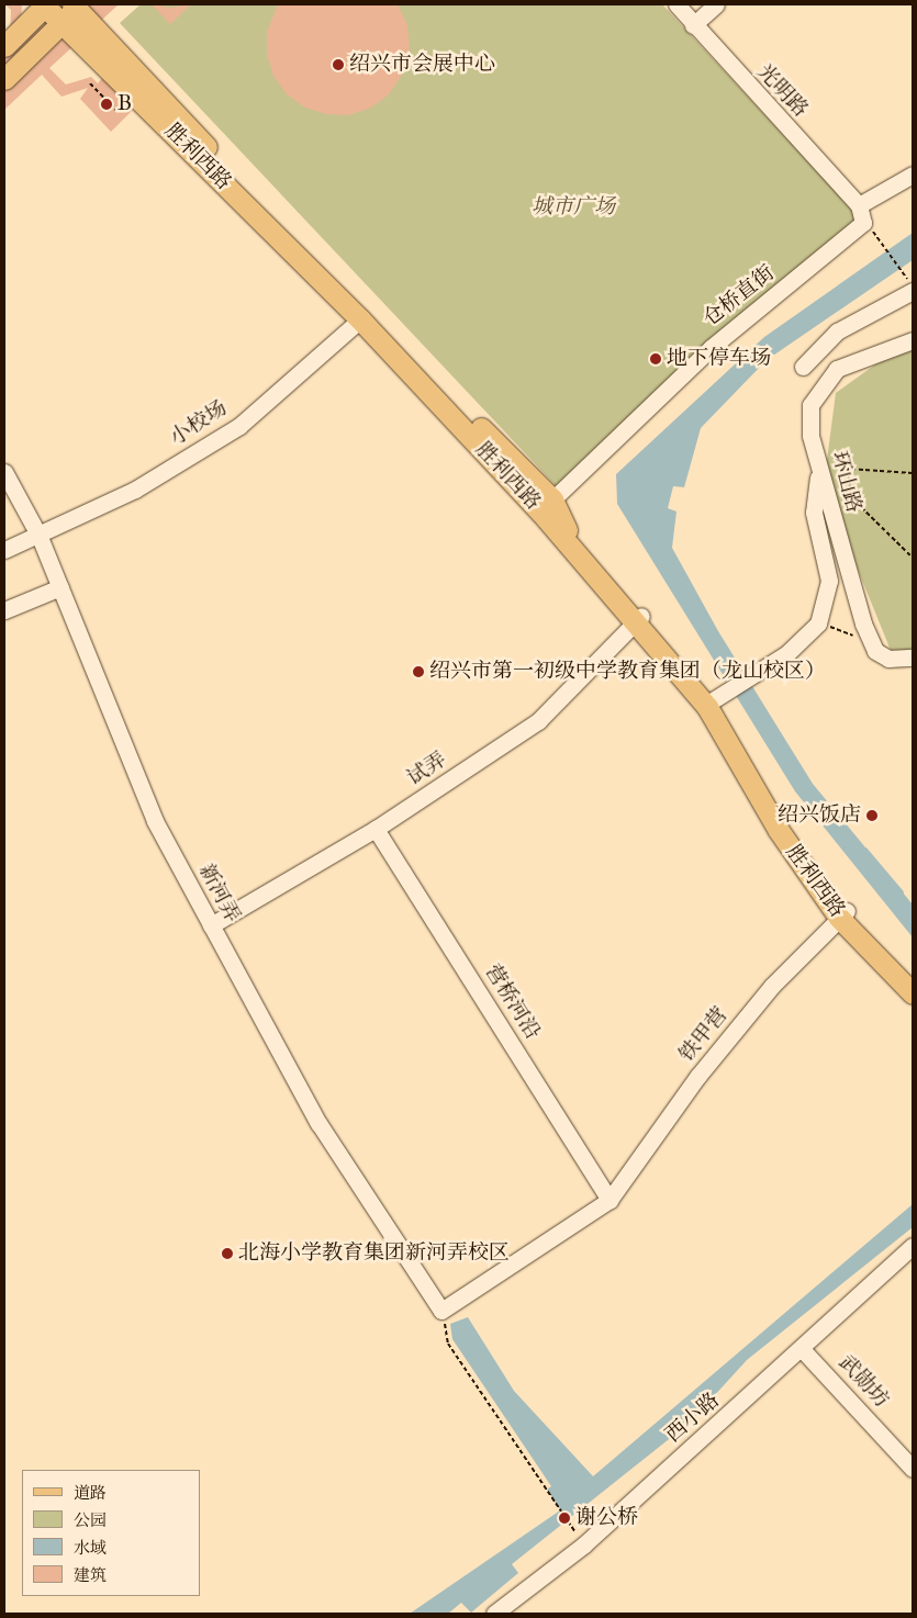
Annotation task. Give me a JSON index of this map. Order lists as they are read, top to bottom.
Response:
{
  "streets": {
    "main road": ["胜利西路"],
    "street": [
      "光明路",
      "仓桥直街",
      "小校场",
      "环山路",
      "试弄",
      "新河弄",
      "营桥河沿",
      "铁甲营",
      "武勋坊",
      "西小路"
    ]
  },
  "crossings": [
    ["光明路", "仓桥直街"],
    ["胜利西路", "仓桥直街"],
    ["胜利西路", "小校场"],
    ["胜利西路", "试弄"],
    ["胜利西路", "铁甲营"],
    ["小校场", "新河弄"],
    ["试弄", "新河弄"],
    ["试弄", "营桥河沿"],
    ["营桥河沿", "铁甲营"],
    ["武勋坊", "西小路"]
  ],
  "parks": ["城市广场"],
  "places": [
    "绍兴市会展中心",
    "B",
    "地下停车场",
    "绍兴市第一初级中学教育集团（龙山校区）",
    "绍兴饭店",
    "北海小学教育集团新河弄校区",
    "谢公桥"
  ],
  "legend": [
    "道路",
    "公园",
    "水域",
    "建筑"
  ]
}
